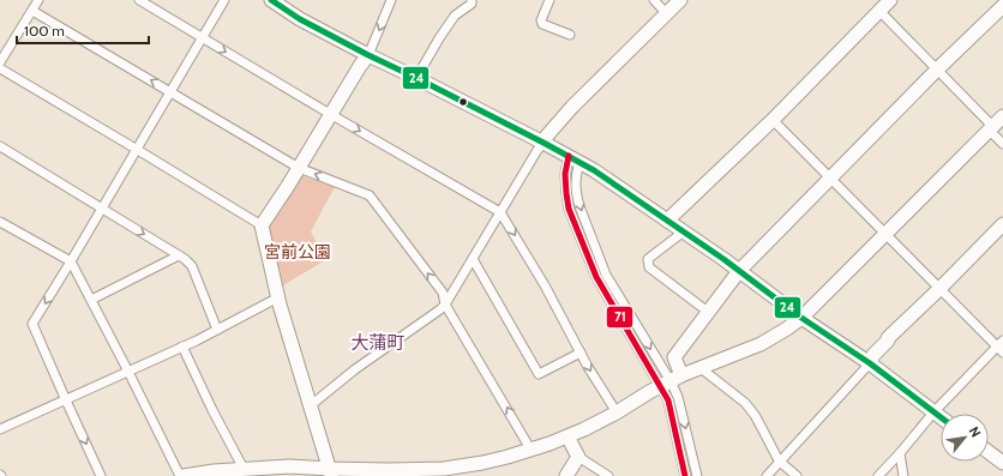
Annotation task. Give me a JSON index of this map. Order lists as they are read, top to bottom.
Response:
{
  "districts": ["大蒲町"],
  "parks": ["宮前公園"],
  "lines": ["transit line 24", "transit line 71"],
  "scale_bar": "100 m",
  "north": "top right"
}
